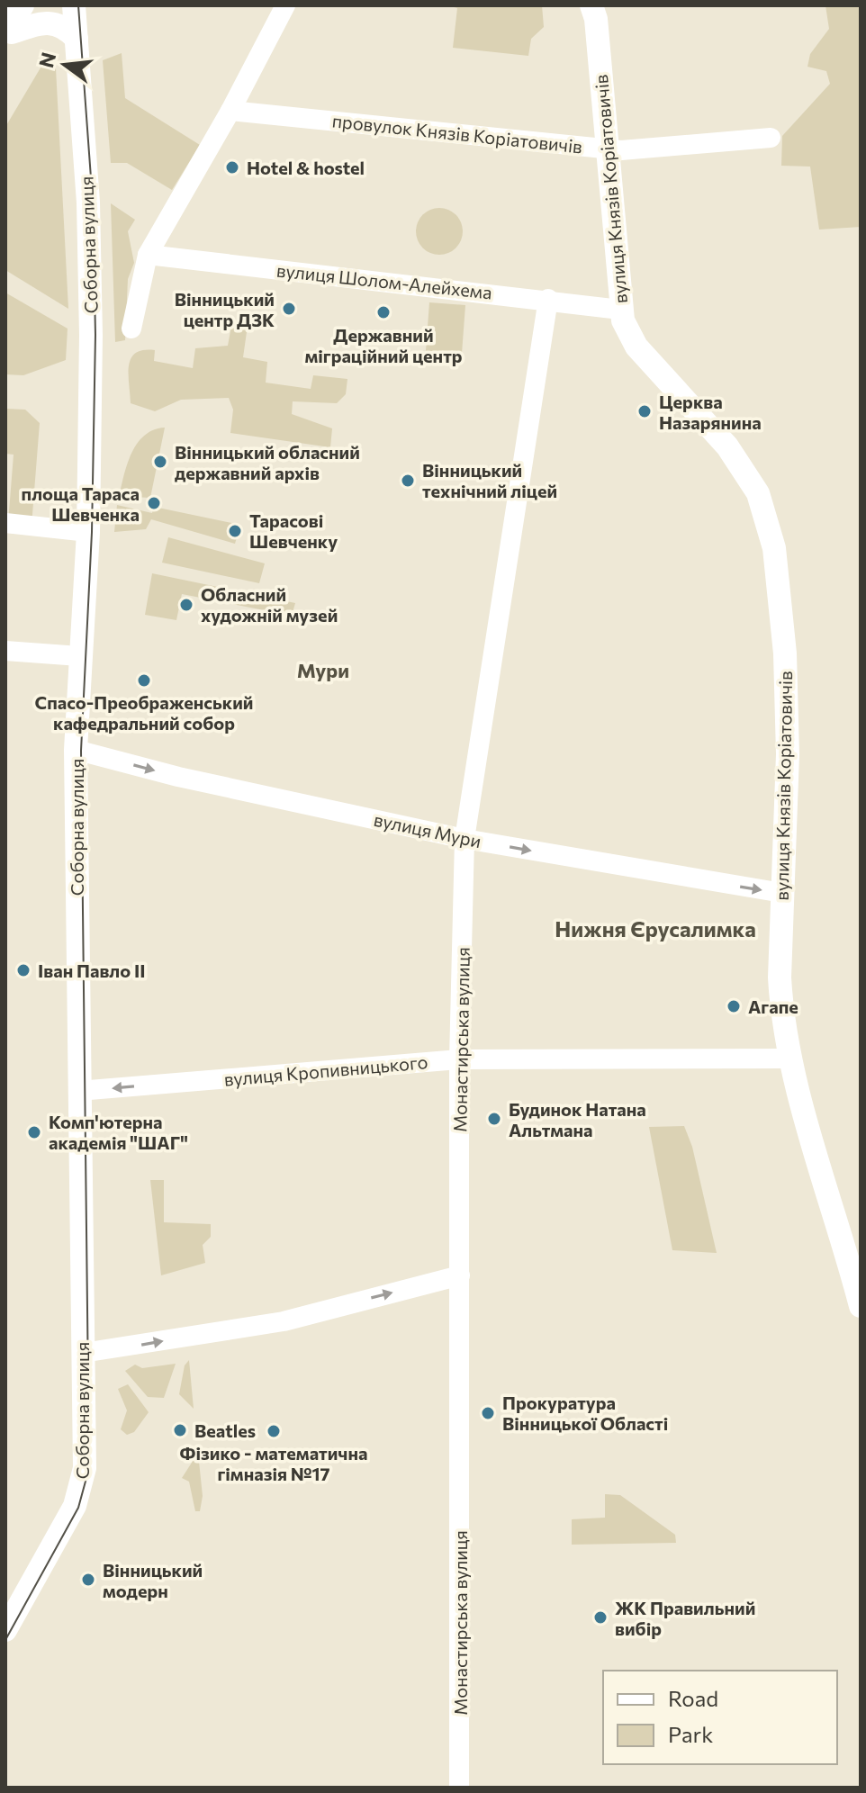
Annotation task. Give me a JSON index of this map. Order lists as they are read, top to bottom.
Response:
{
  "streets": {
    "street": [
      "провулок Князів Коріатовичів",
      "вулиця Князів Коріатовичів",
      "Соборна вулиця",
      "вулиця Шолом-Алейхема",
      "вулиця Мури",
      "Монастирська вулиця",
      "вулиця Кропивницького"
    ]
  },
  "crossings": [
    ["провулок Князів Коріатовичів", "вулиця Князів Коріатовичів"],
    ["вулиця Князів Коріатовичів", "вулиця Шолом-Алейхема"],
    ["вулиця Князів Коріатовичів", "вулиця Мури"],
    ["вулиця Князів Коріатовичів", "вулиця Кропивницького"],
    ["Соборна вулиця", "вулиця Мури"],
    ["Соборна вулиця", "вулиця Кропивницького"],
    ["вулиця Шолом-Алейхема", "Монастирська вулиця"],
    ["вулиця Мури", "Монастирська вулиця"],
    ["Монастирська вулиця", "вулиця Кропивницького"]
  ],
  "one_way": ["вулиця Мури", "вулиця Кропивницького"],
  "districts": ["Мури", "Нижня Єрусалимка"],
  "places": [
    "Hotel & hostel",
    "Вінницький центр ДЗК",
    "Державний міграційний центр",
    "Церква Назарянина",
    "Вінницький обласний державний архів",
    "Вінницький технічний ліцей",
    "площа Тараса Шевченка",
    "Тарасові Шевченку",
    "Обласний художній музей",
    "Спасо-Преображенський кафедральний собор",
    "Іван Павло II",
    "Агапе",
    "Будинок Натана Альтмана",
    "Комп'ютерна академія \"ШАГ\"",
    "Прокуратура Вінницької Області",
    "Beatles",
    "Фізико - математична гімназія №17",
    "Вінницький модерн",
    "ЖК Правильний вибір"
  ],
  "legend": ["Road", "Park"],
  "north": "left"
}
